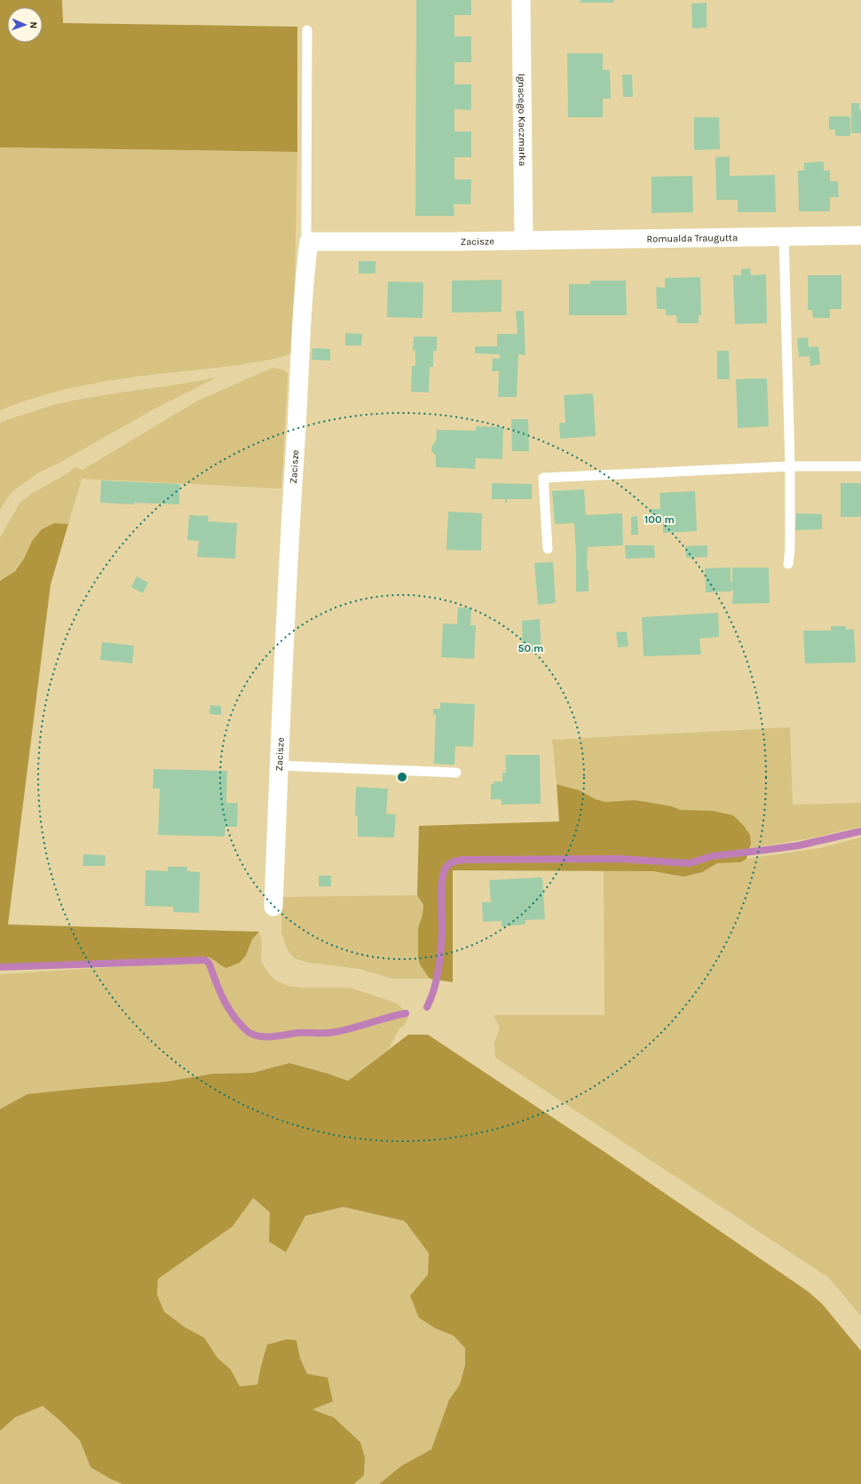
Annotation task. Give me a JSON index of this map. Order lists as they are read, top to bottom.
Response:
{
  "streets": {
    "street": ["Ignacego Kaczmarka", "Romualda Traugutta", "Zacisze"]
  },
  "crossings": [
    ["Ignacego Kaczmarka", "Romualda Traugutta"],
    ["Ignacego Kaczmarka", "Zacisze"],
    ["Romualda Traugutta", "Zacisze"]
  ],
  "north": "right",
  "rings": ["100 m", "50 m"]
}
